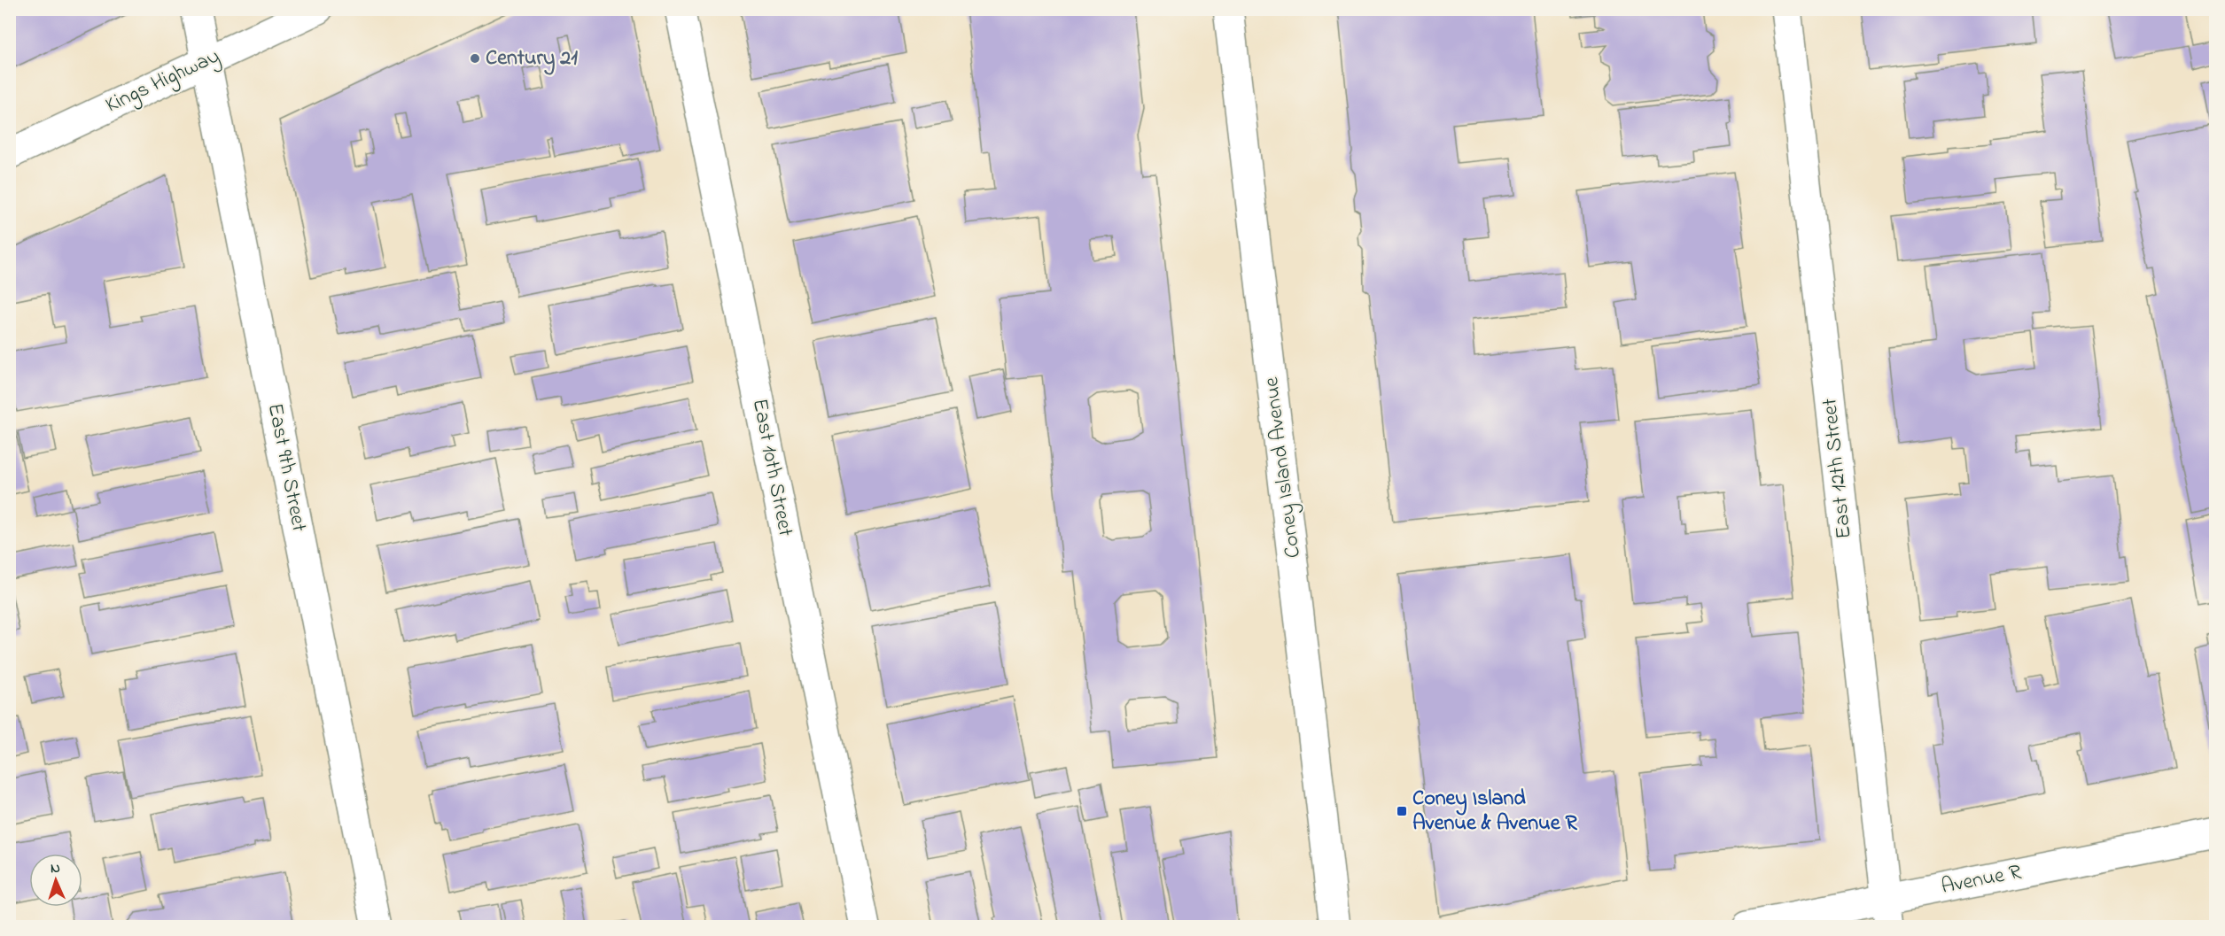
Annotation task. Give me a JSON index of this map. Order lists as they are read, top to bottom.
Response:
{
  "streets": {
    "street": [
      "Kings Highway",
      "East 9th Street",
      "East 10th Street",
      "Coney Island Avenue",
      "East 12th Street",
      "Avenue R"
    ]
  },
  "crossings": [
    ["Kings Highway", "East 9th Street"],
    ["East 12th Street", "Avenue R"]
  ],
  "places": {
    "other": ["Century 21"],
    "transit": ["Coney Island Avenue & Avenue R"]
  },
  "north": "top"
}
